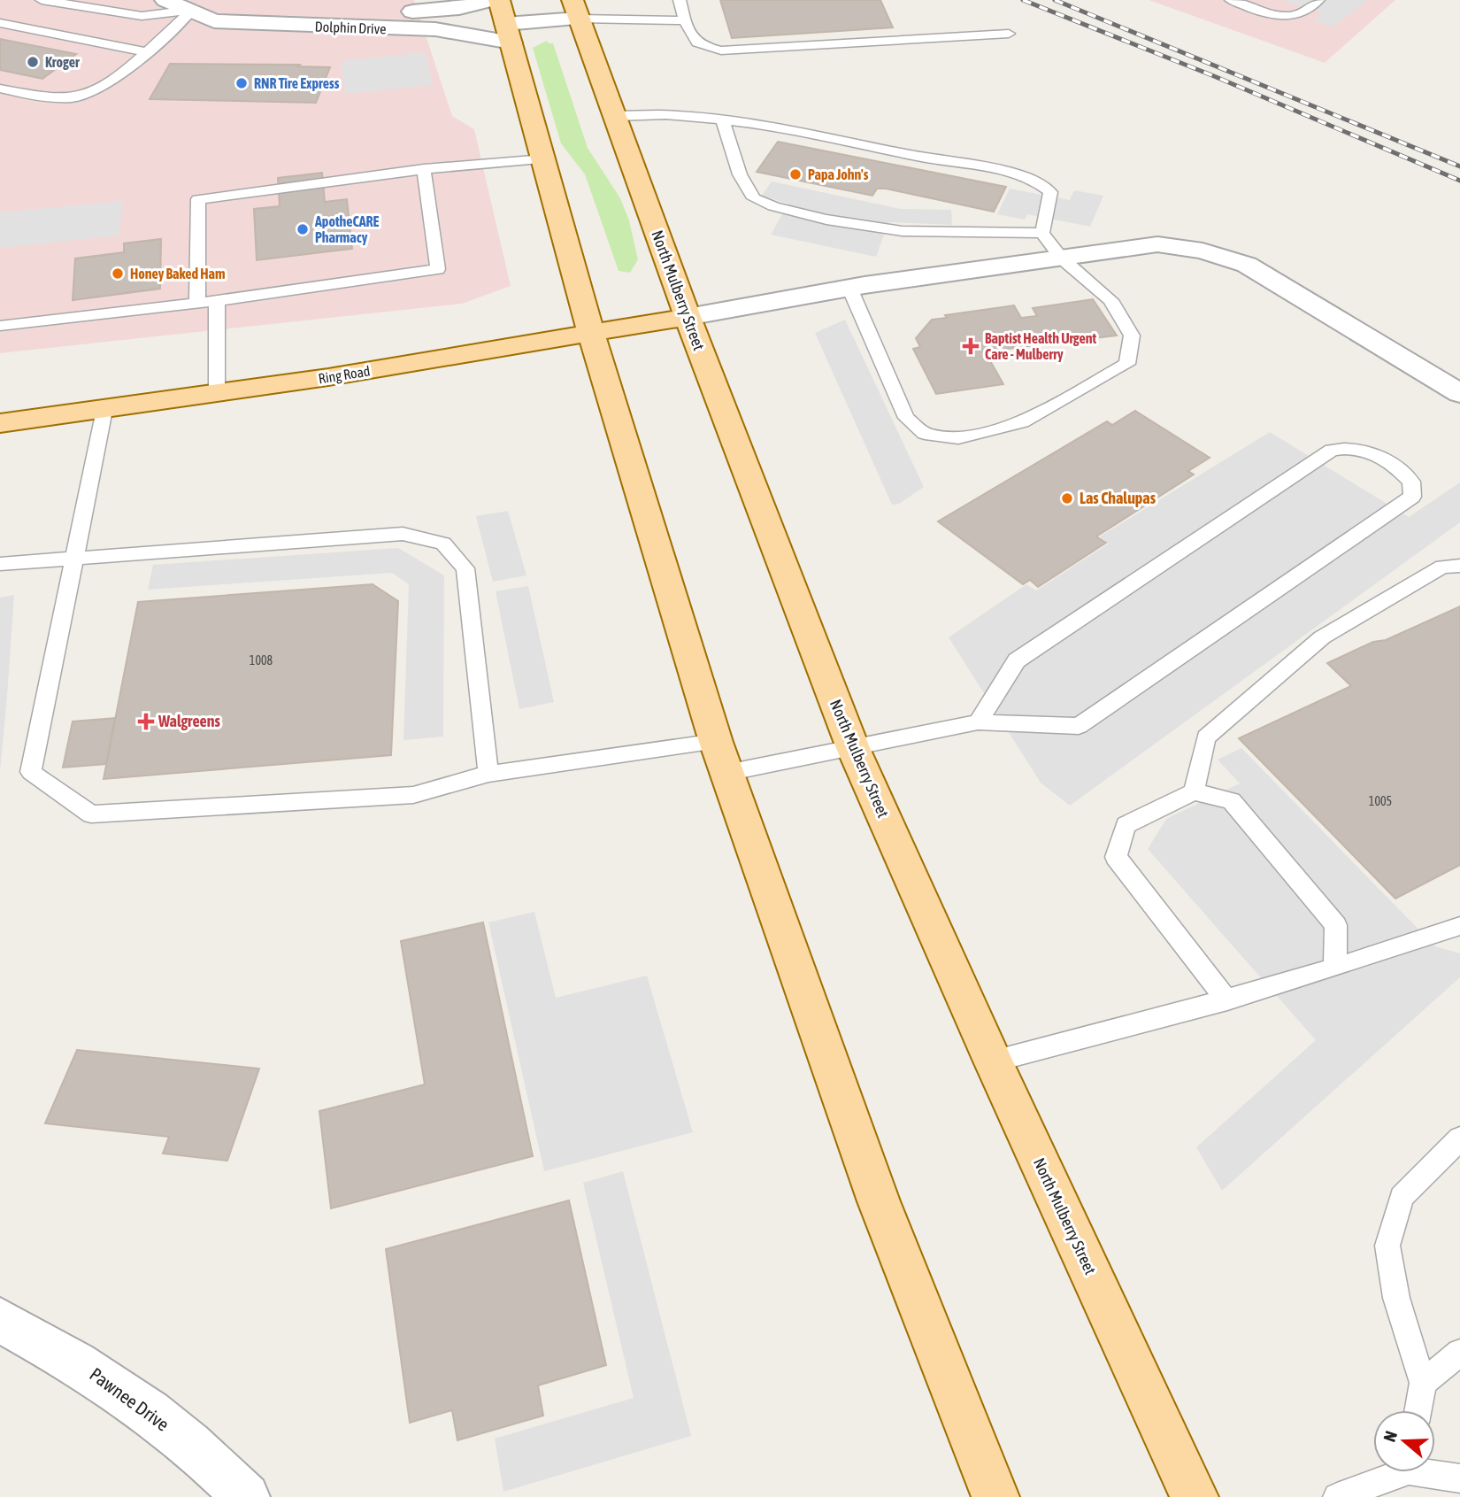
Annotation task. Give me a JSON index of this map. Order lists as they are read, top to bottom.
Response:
{
  "streets": {
    "main road": ["North Mulberry Street", "Ring Road"],
    "street": ["Dolphin Drive", "Pawnee Drive"]
  },
  "crossings": [
    ["Dolphin Drive", "North Mulberry Street"],
    ["North Mulberry Street", "Ring Road"]
  ],
  "places": {
    "other": [
      "Kroger",
      "RNR Tire Express",
      "Papa John's",
      "ApotheCARE Pharmacy",
      "Honey Baked Ham",
      "Las Chalupas"
    ],
    "health": ["Baptist Health Urgent Care - Mulberry", "Walgreens"]
  },
  "house_numbers": ["1008", "1005"],
  "north": "left"
}
